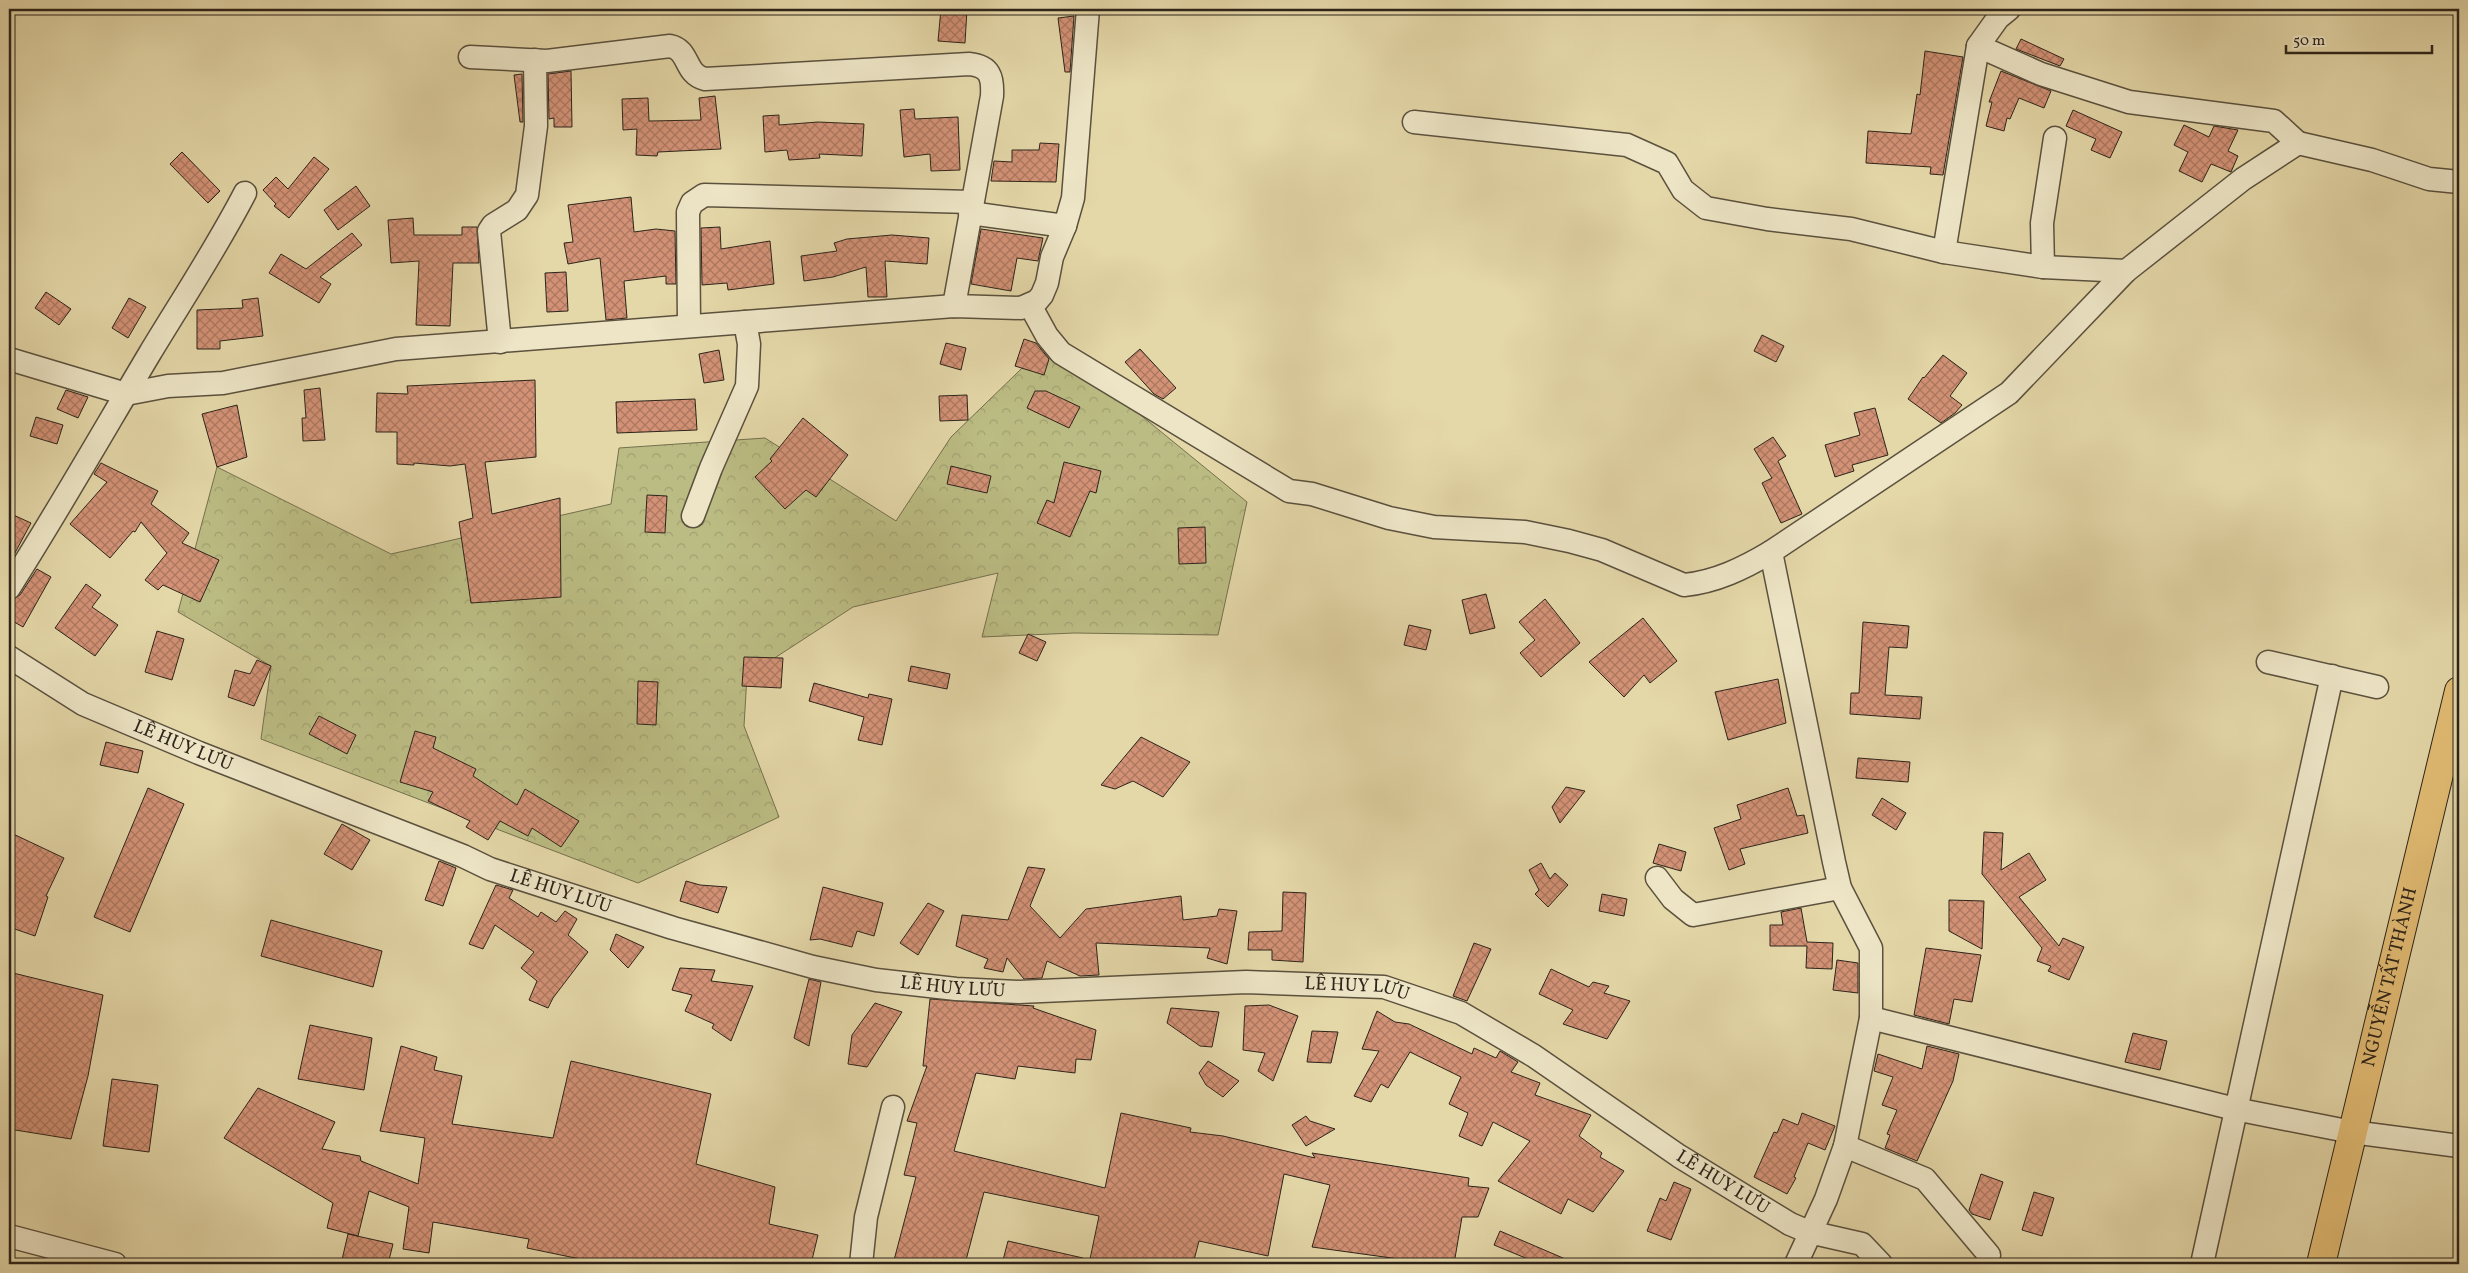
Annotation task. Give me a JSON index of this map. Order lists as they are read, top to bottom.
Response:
{
  "streets": {
    "main road": ["NGUYỄN TẤT THÀNH"],
    "street": ["LÊ HUY LƯU"]
  },
  "scale_bar": "50 m"
}
